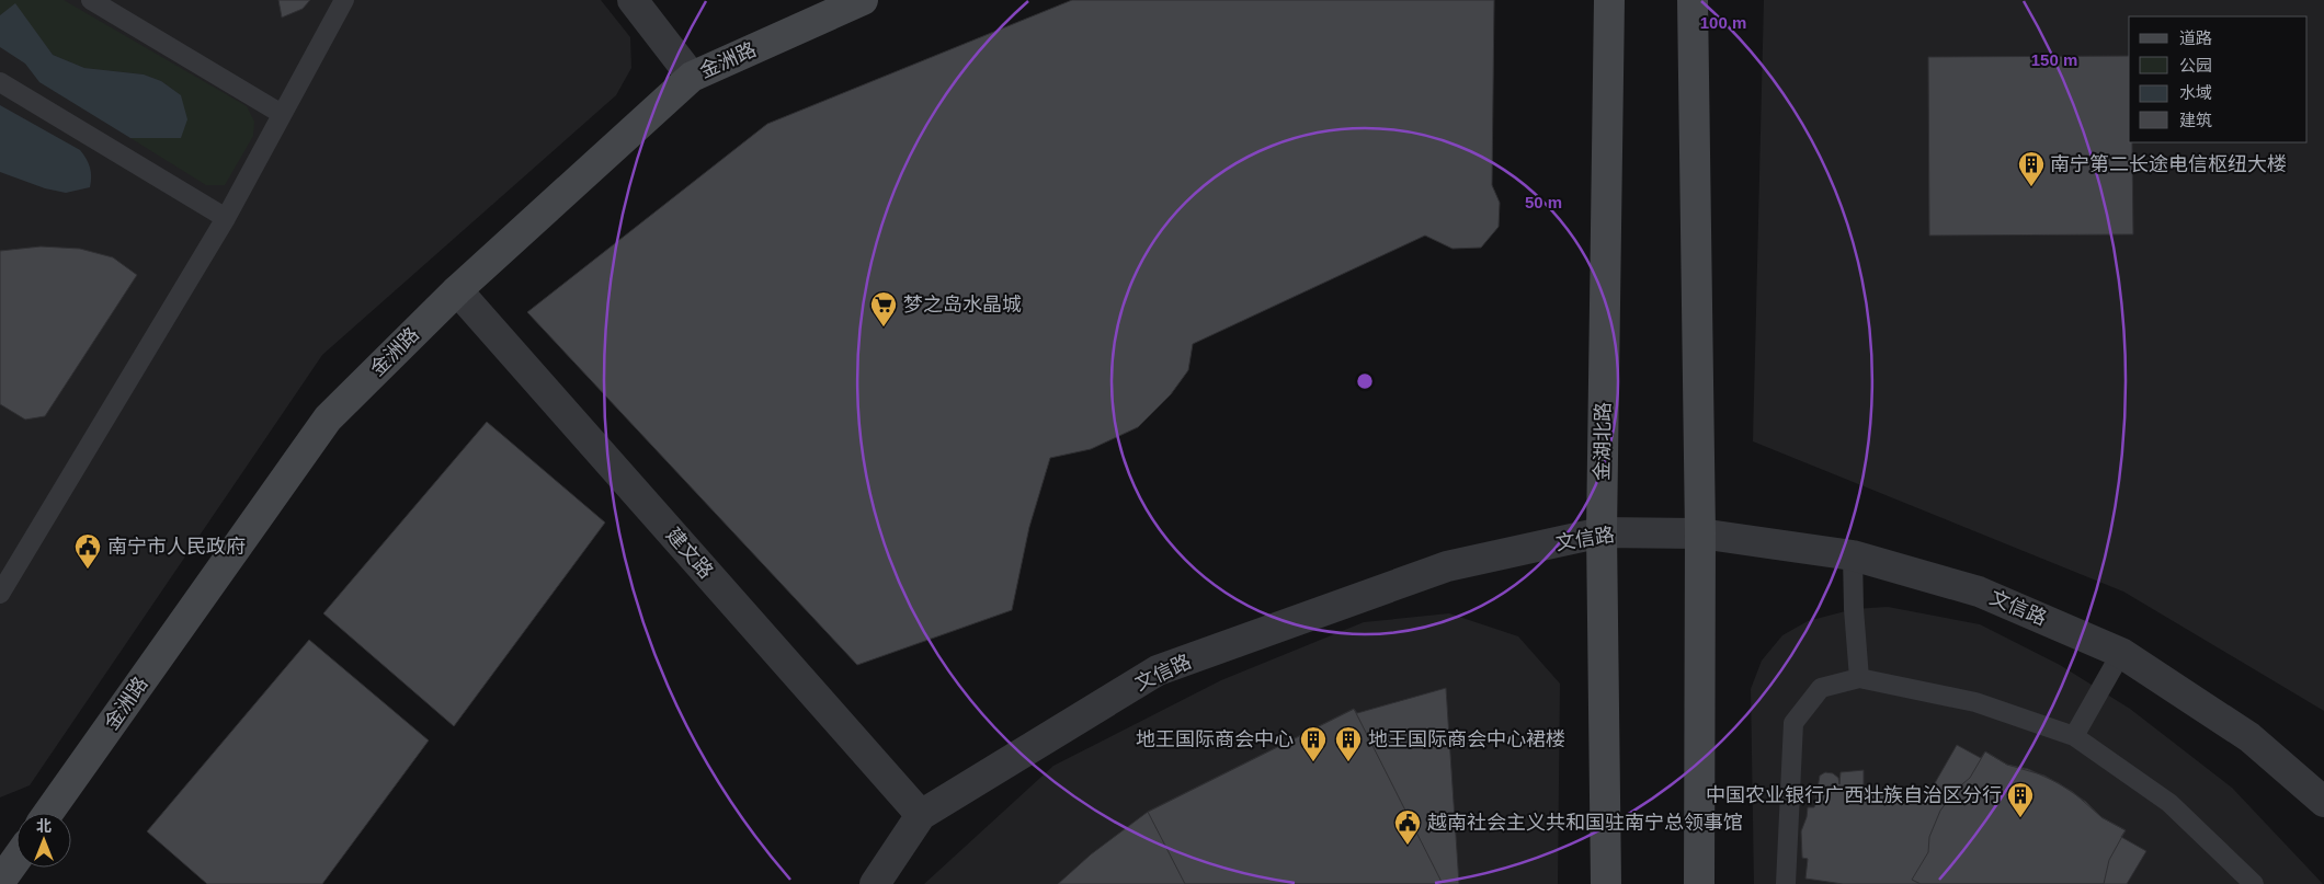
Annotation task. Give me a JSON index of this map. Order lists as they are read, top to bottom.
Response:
{
  "streets": {
    "main road": ["金洲路", "金湖北路"],
    "street": ["文信路", "建文路"]
  },
  "crossings": [
    ["金洲路", "建文路"],
    ["金湖北路", "文信路"],
    ["文信路", "建文路"]
  ],
  "places": {
    "building": [
      "南宁第二长途电信枢纽大楼",
      "地王国际商会中心",
      "地王国际商会中心裙楼",
      "中国农业银行广西壮族自治区分行"
    ],
    "supermarket": ["梦之岛水晶城"],
    "public building": ["南宁市人民政府", "越南社会主义共和国驻南宁总领事馆"]
  },
  "legend": [
    "道路",
    "公园",
    "水域",
    "建筑"
  ],
  "north": "top",
  "rings": ["100 m", "150 m", "50 m"]
}
